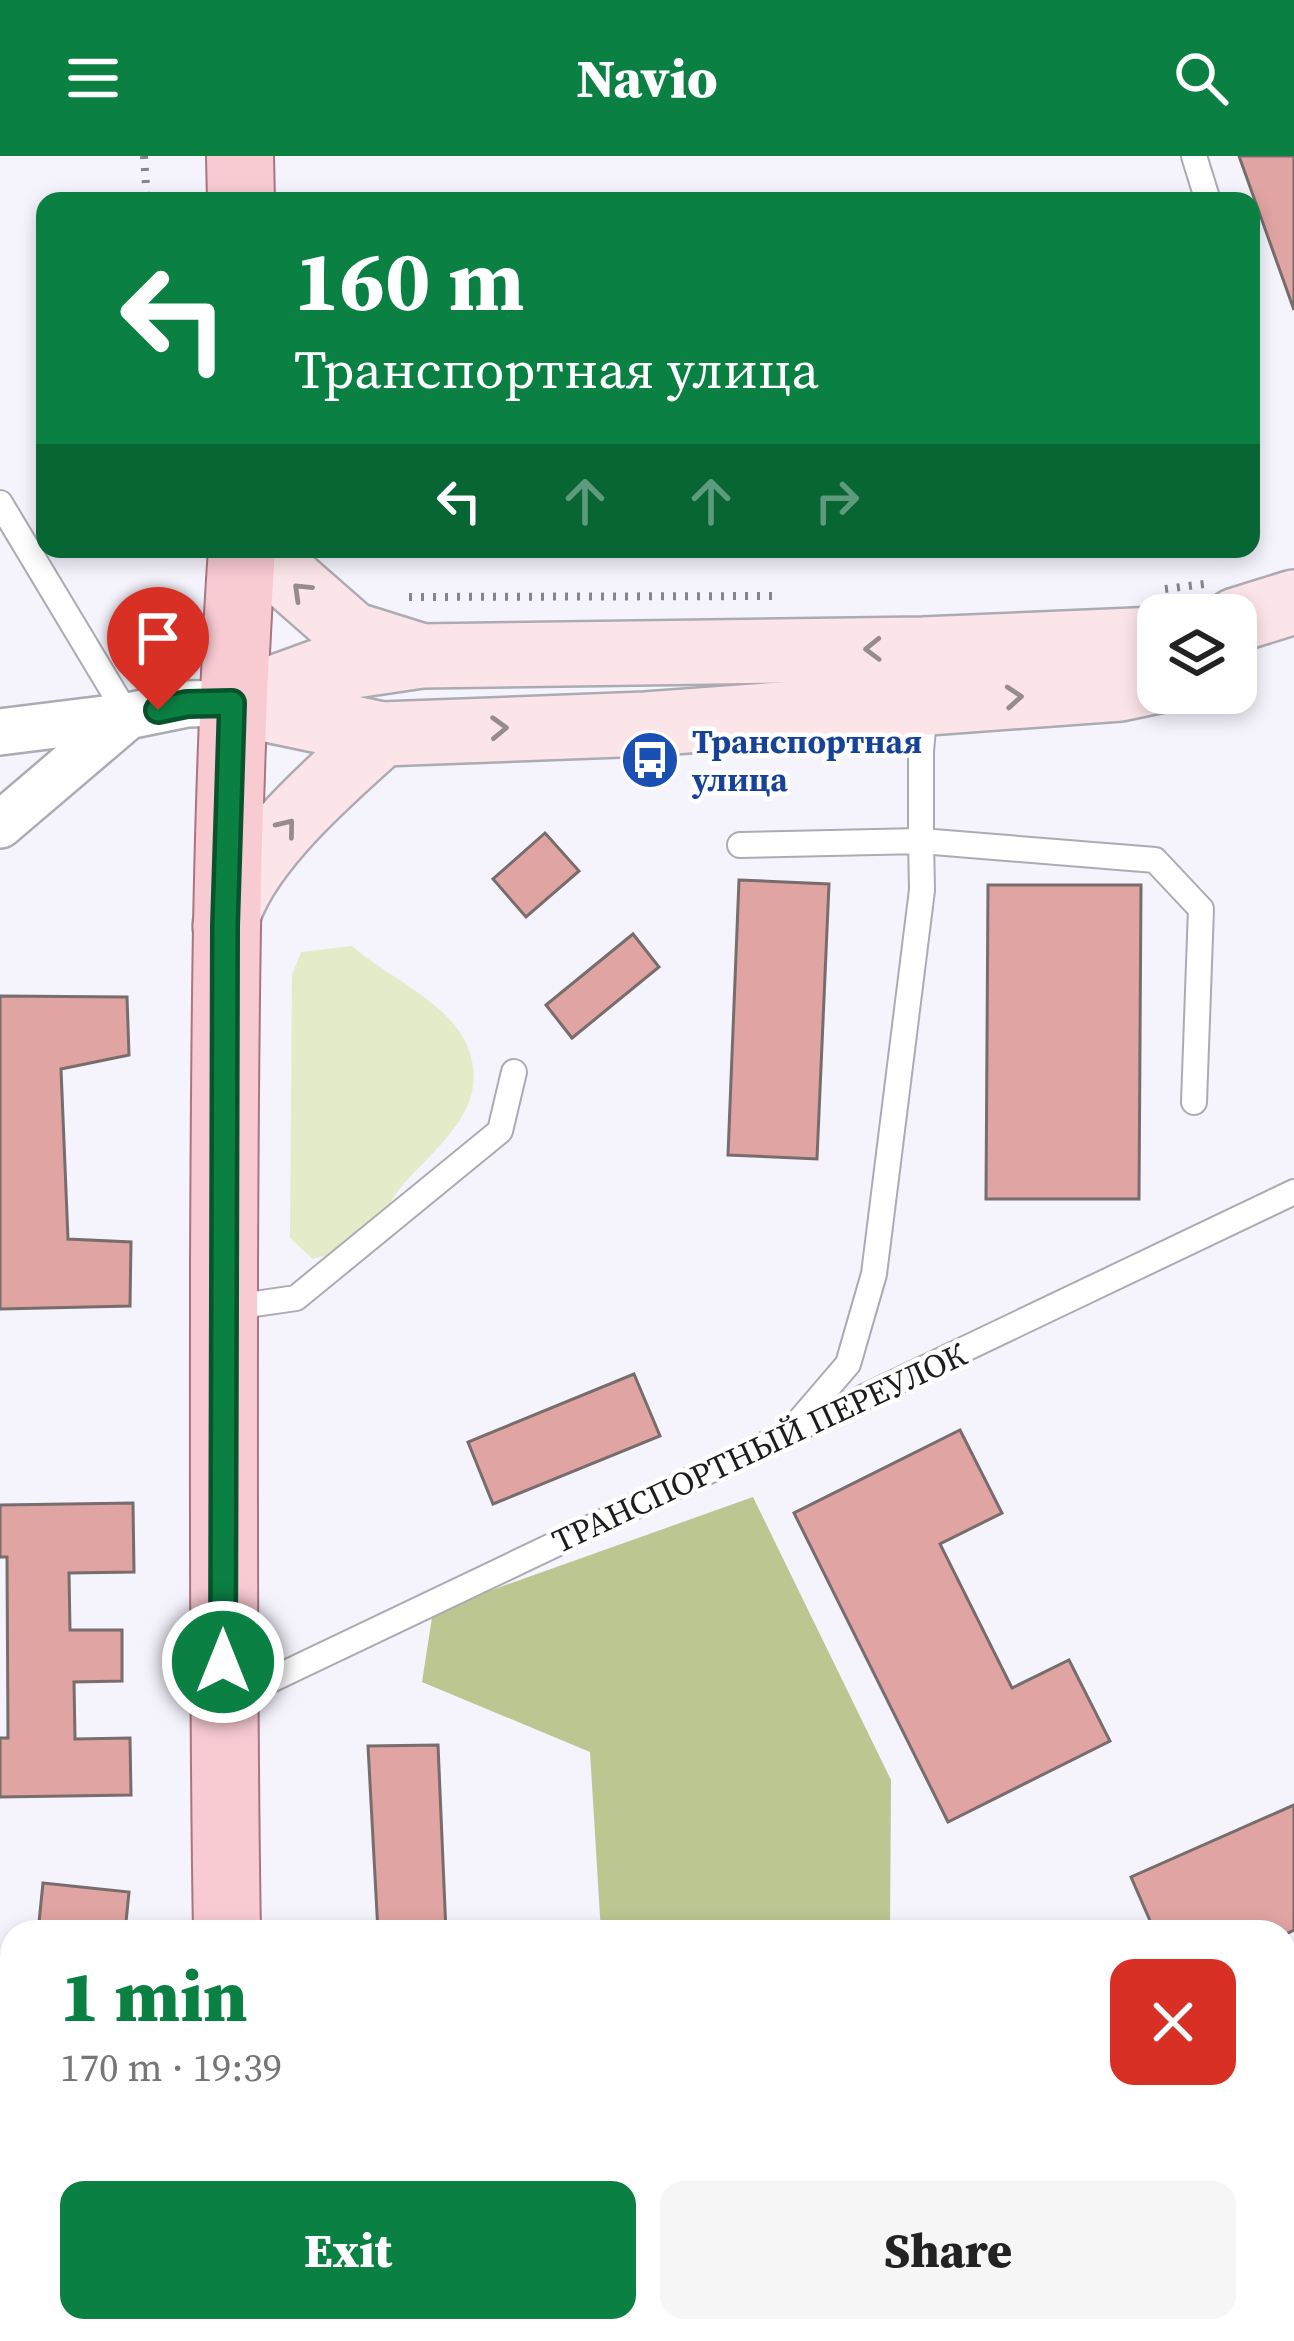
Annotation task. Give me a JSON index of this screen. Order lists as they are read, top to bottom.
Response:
{
  "streets": {
    "lane": ["ТРАНСПОРТНЫЙ ПЕРЕУЛОК"]
  },
  "places": {
    "bus stop": ["Транспортная улица"]
  },
  "page": {
    "header": "Navio",
    "turn": ["160 m", "Транспортная улица"],
    "heading": ["1 min", "170 m · 19:39"],
    "buttons": ["Exit", "Share"]
  }
}
